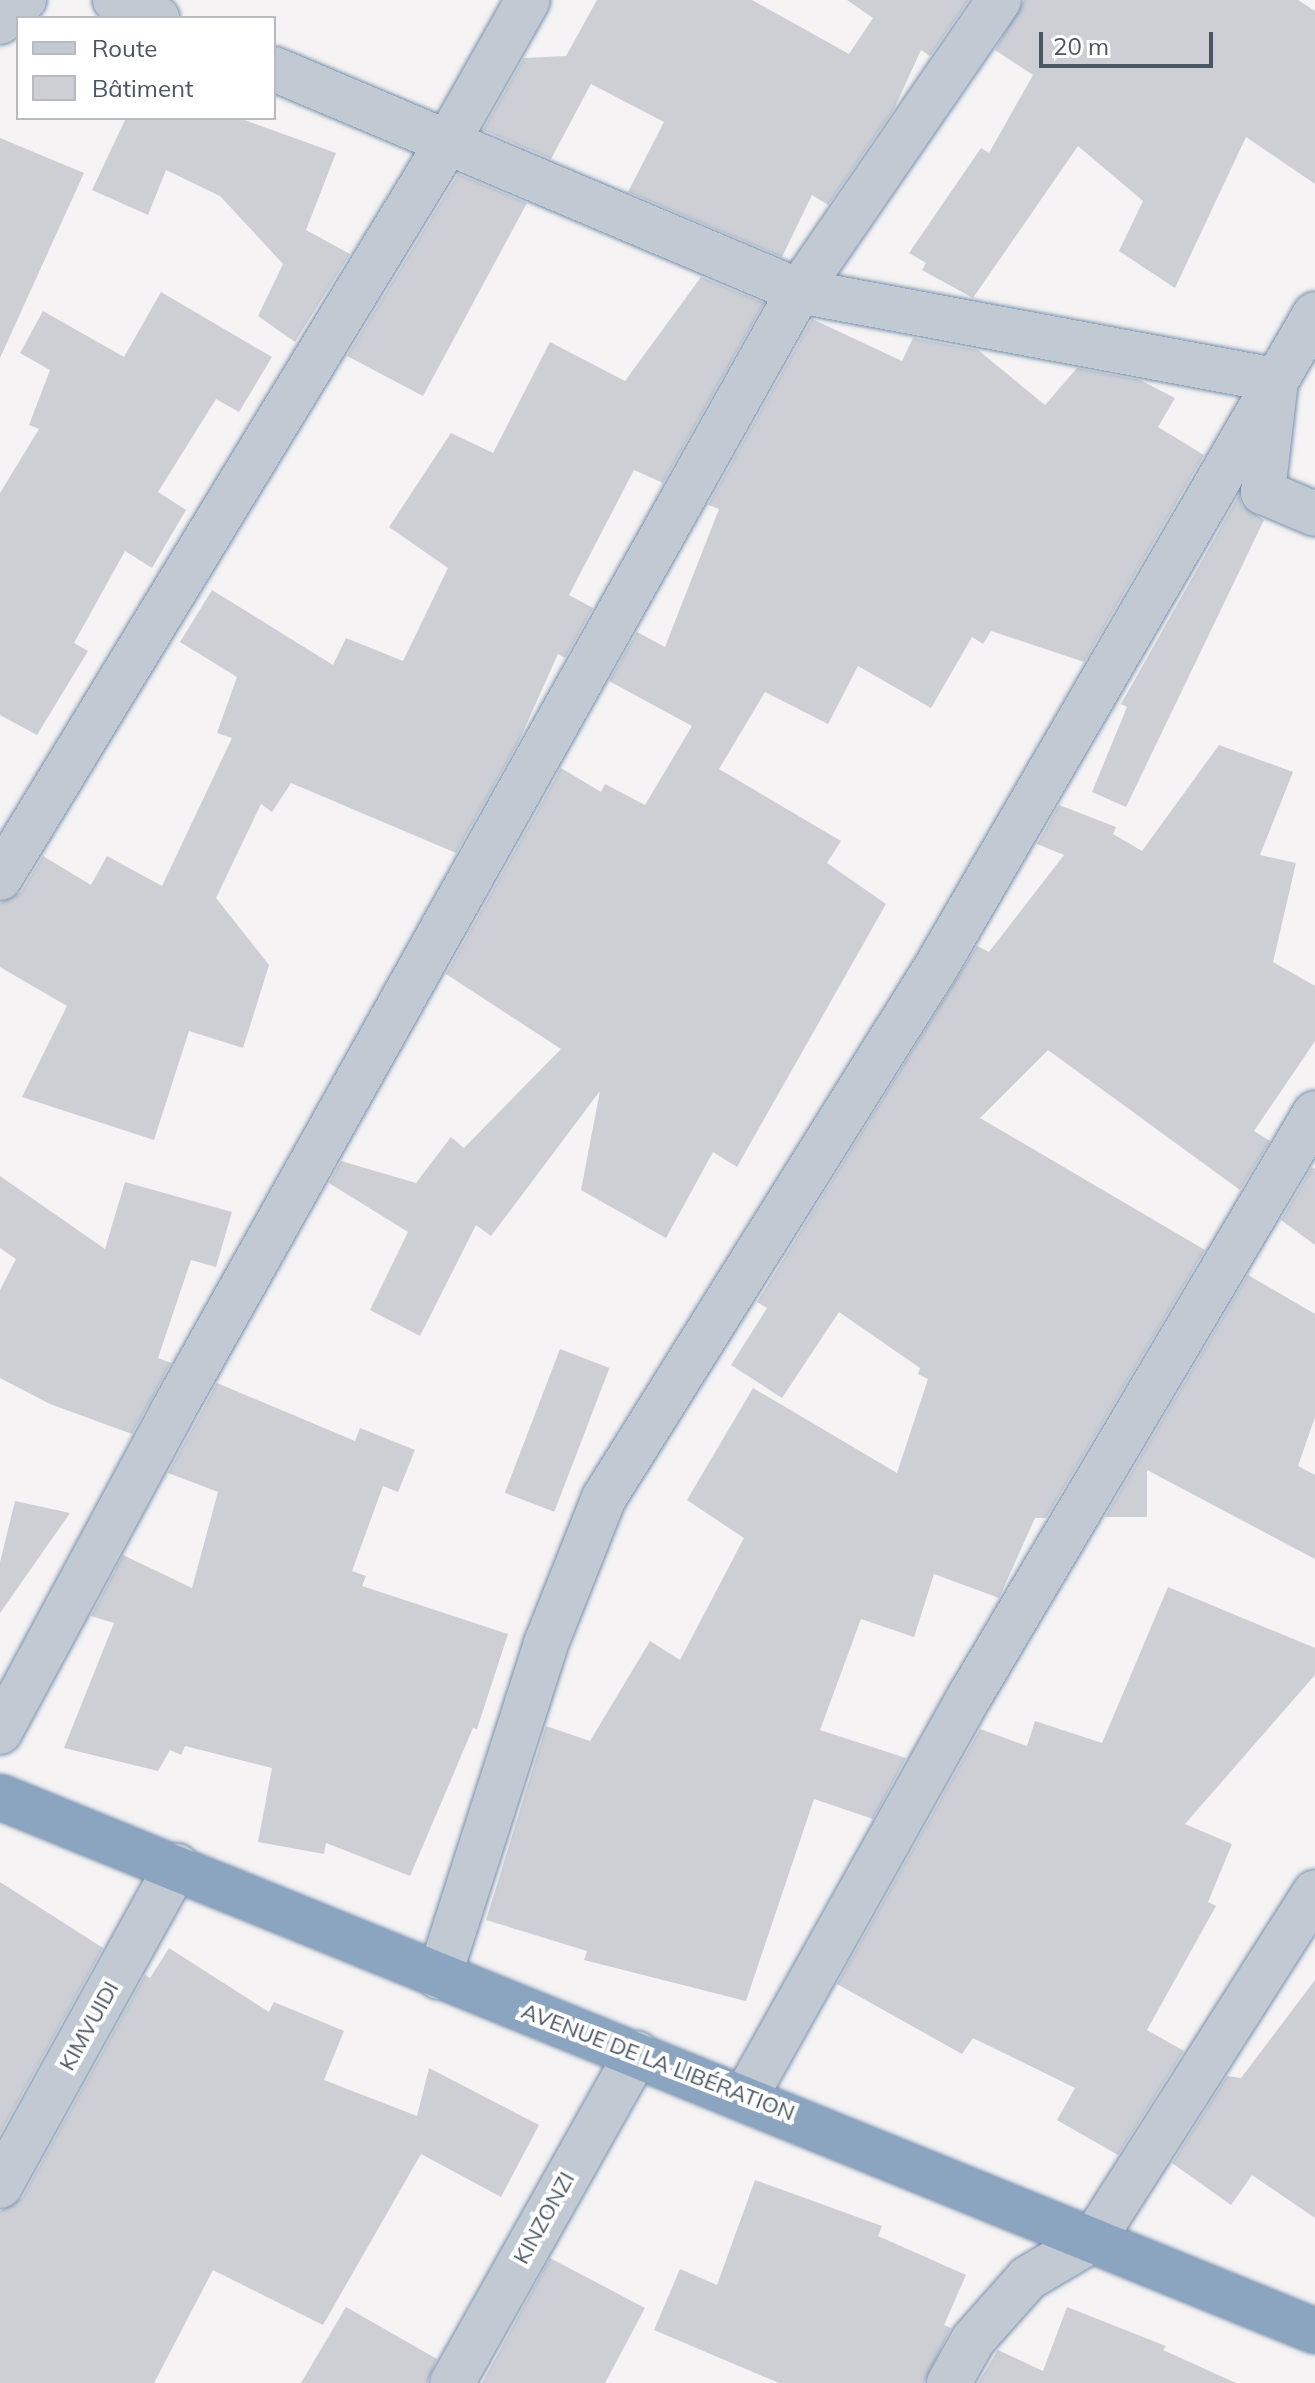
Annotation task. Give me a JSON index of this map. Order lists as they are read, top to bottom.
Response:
{
  "streets": {
    "highway": ["AVENUE DE LA LIBÉRATION"],
    "street": ["KIMVUIDI", "KINZONZI"]
  },
  "crossings": [
    ["KIMVUIDI", "AVENUE DE LA LIBÉRATION"],
    ["AVENUE DE LA LIBÉRATION", "KINZONZI"]
  ],
  "legend": ["Route", "Bâtiment"],
  "scale_bar": "20 m"
}
